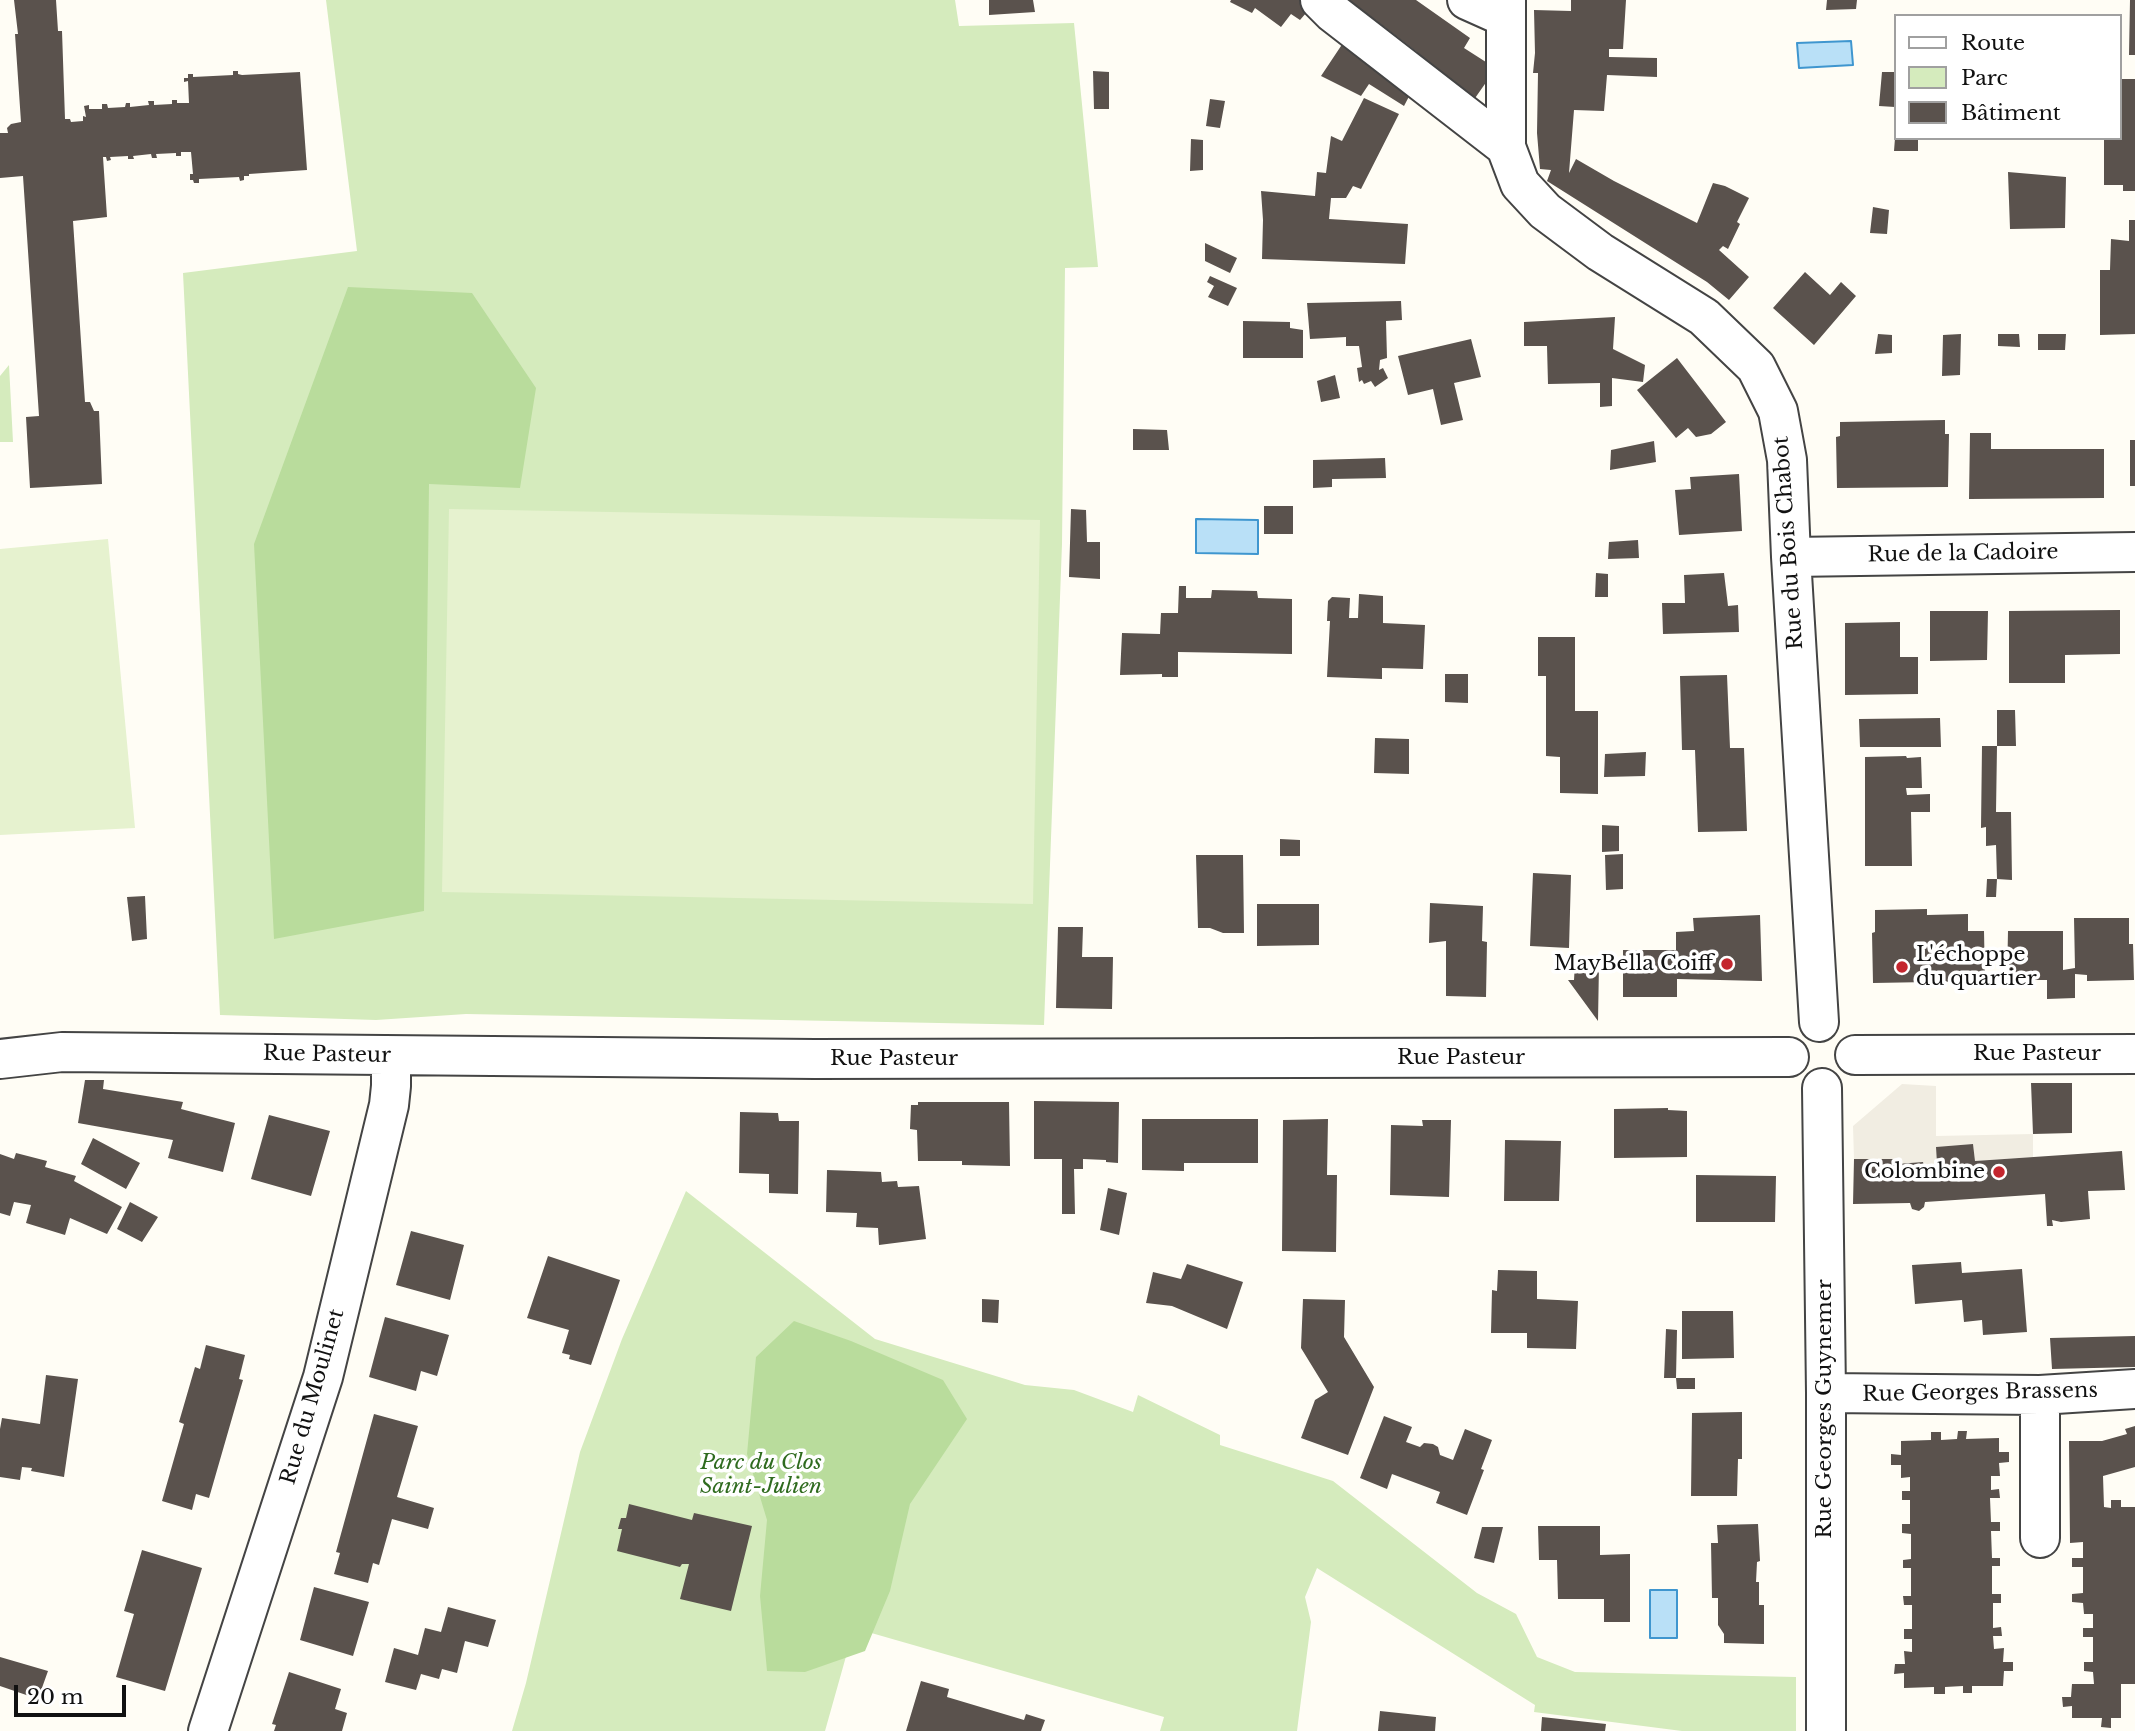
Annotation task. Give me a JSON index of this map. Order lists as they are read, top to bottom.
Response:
{
  "streets": {
    "street": [
      "Rue du Bois Chabot",
      "Rue de la Cadoire",
      "Rue Pasteur",
      "Rue Georges Brassens",
      "Rue du Moulinet",
      "Rue Georges Guynemer"
    ]
  },
  "crossings": [
    ["Rue du Bois Chabot", "Rue de la Cadoire"],
    ["Rue du Bois Chabot", "Rue Pasteur"],
    ["Rue du Bois Chabot", "Rue Georges Guynemer"],
    ["Rue Pasteur", "Rue du Moulinet"],
    ["Rue Pasteur", "Rue Georges Guynemer"],
    ["Rue Georges Brassens", "Rue Georges Guynemer"]
  ],
  "parks": ["Parc du Clos Saint-Julien"],
  "places": ["MayBella Coiff", "L'échoppe du quartier", "Colombine"],
  "legend": ["Route", "Parc", "Bâtiment"],
  "scale_bar": "20 m"
}
